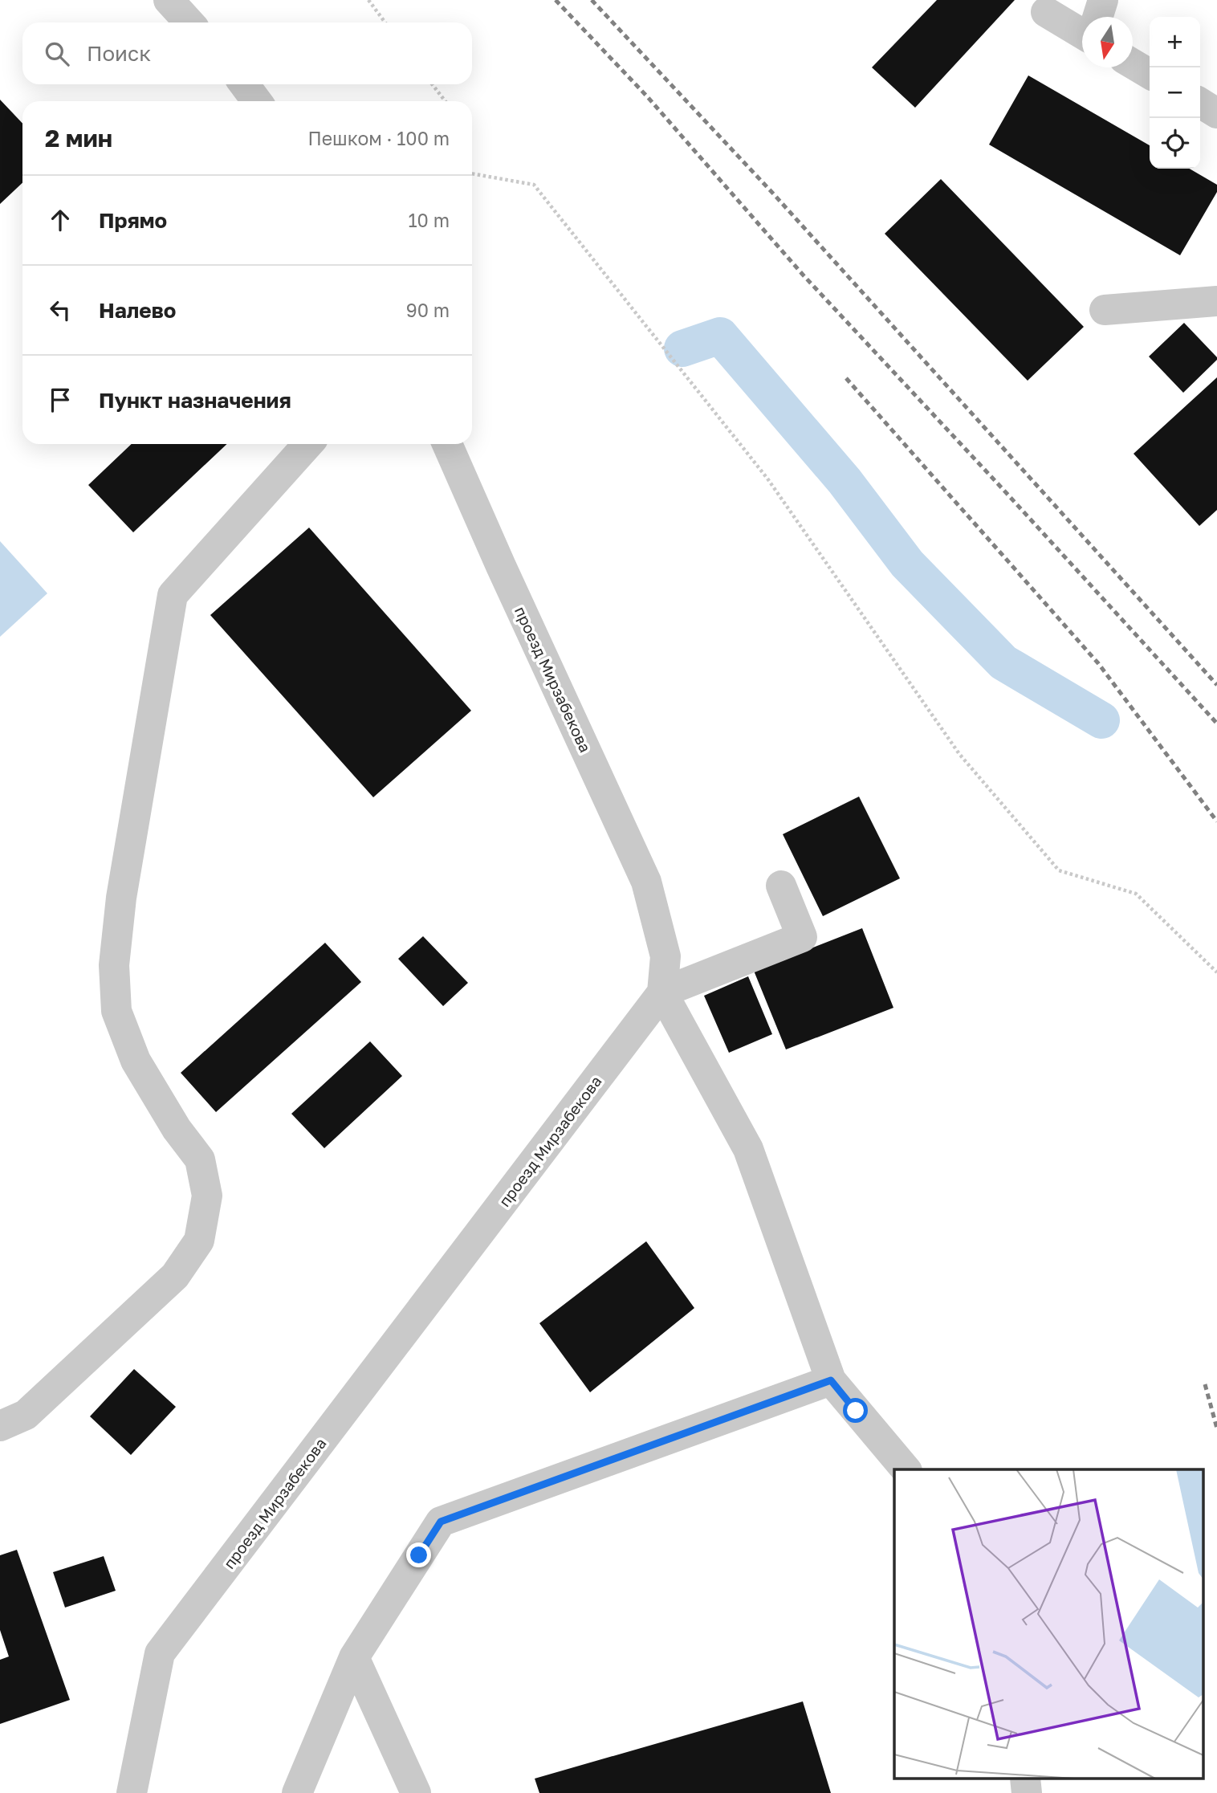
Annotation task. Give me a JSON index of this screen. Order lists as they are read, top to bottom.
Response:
{
  "streets": {
    "street": ["проезд Мирзабекова"]
  },
  "north": "bottom",
  "page": {
    "map_buttons": ["+", "−"],
    "search": "Поиск",
    "heading": ["2 мин", "Пешком · 100 m"],
    "list": [
      ["Прямо", "10 m"],
      ["Налево", "90 m"],
      "Пункт назначения"
    ]
  }
}
